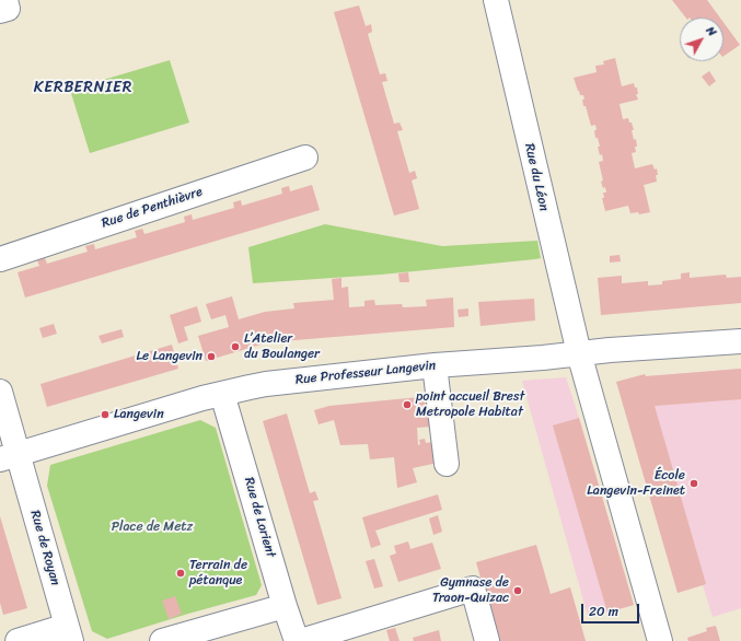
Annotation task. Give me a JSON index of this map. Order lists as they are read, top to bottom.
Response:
{
  "streets": {
    "street": [
      "Rue du Léon",
      "Rue de Penthièvre",
      "Rue Professeur Langevin",
      "Rue de Lorient",
      "Rue de Royan"
    ]
  },
  "crossings": [
    ["Rue du Léon", "Rue Professeur Langevin"],
    ["Rue Professeur Langevin", "Rue de Lorient"],
    ["Rue Professeur Langevin", "Rue de Royan"]
  ],
  "districts": ["KERBERNIER"],
  "parks": ["Place de Metz"],
  "places": [
    "L’Atelier du Boulanger",
    "Le Langevin",
    "point accueil Brest Metropole Habitat",
    "Langevin",
    "École Langevin-Freinet",
    "Terrain de pétanque",
    "Gymnase de Traon-Quizac"
  ],
  "scale_bar": "20 m",
  "north": "top right"
}
